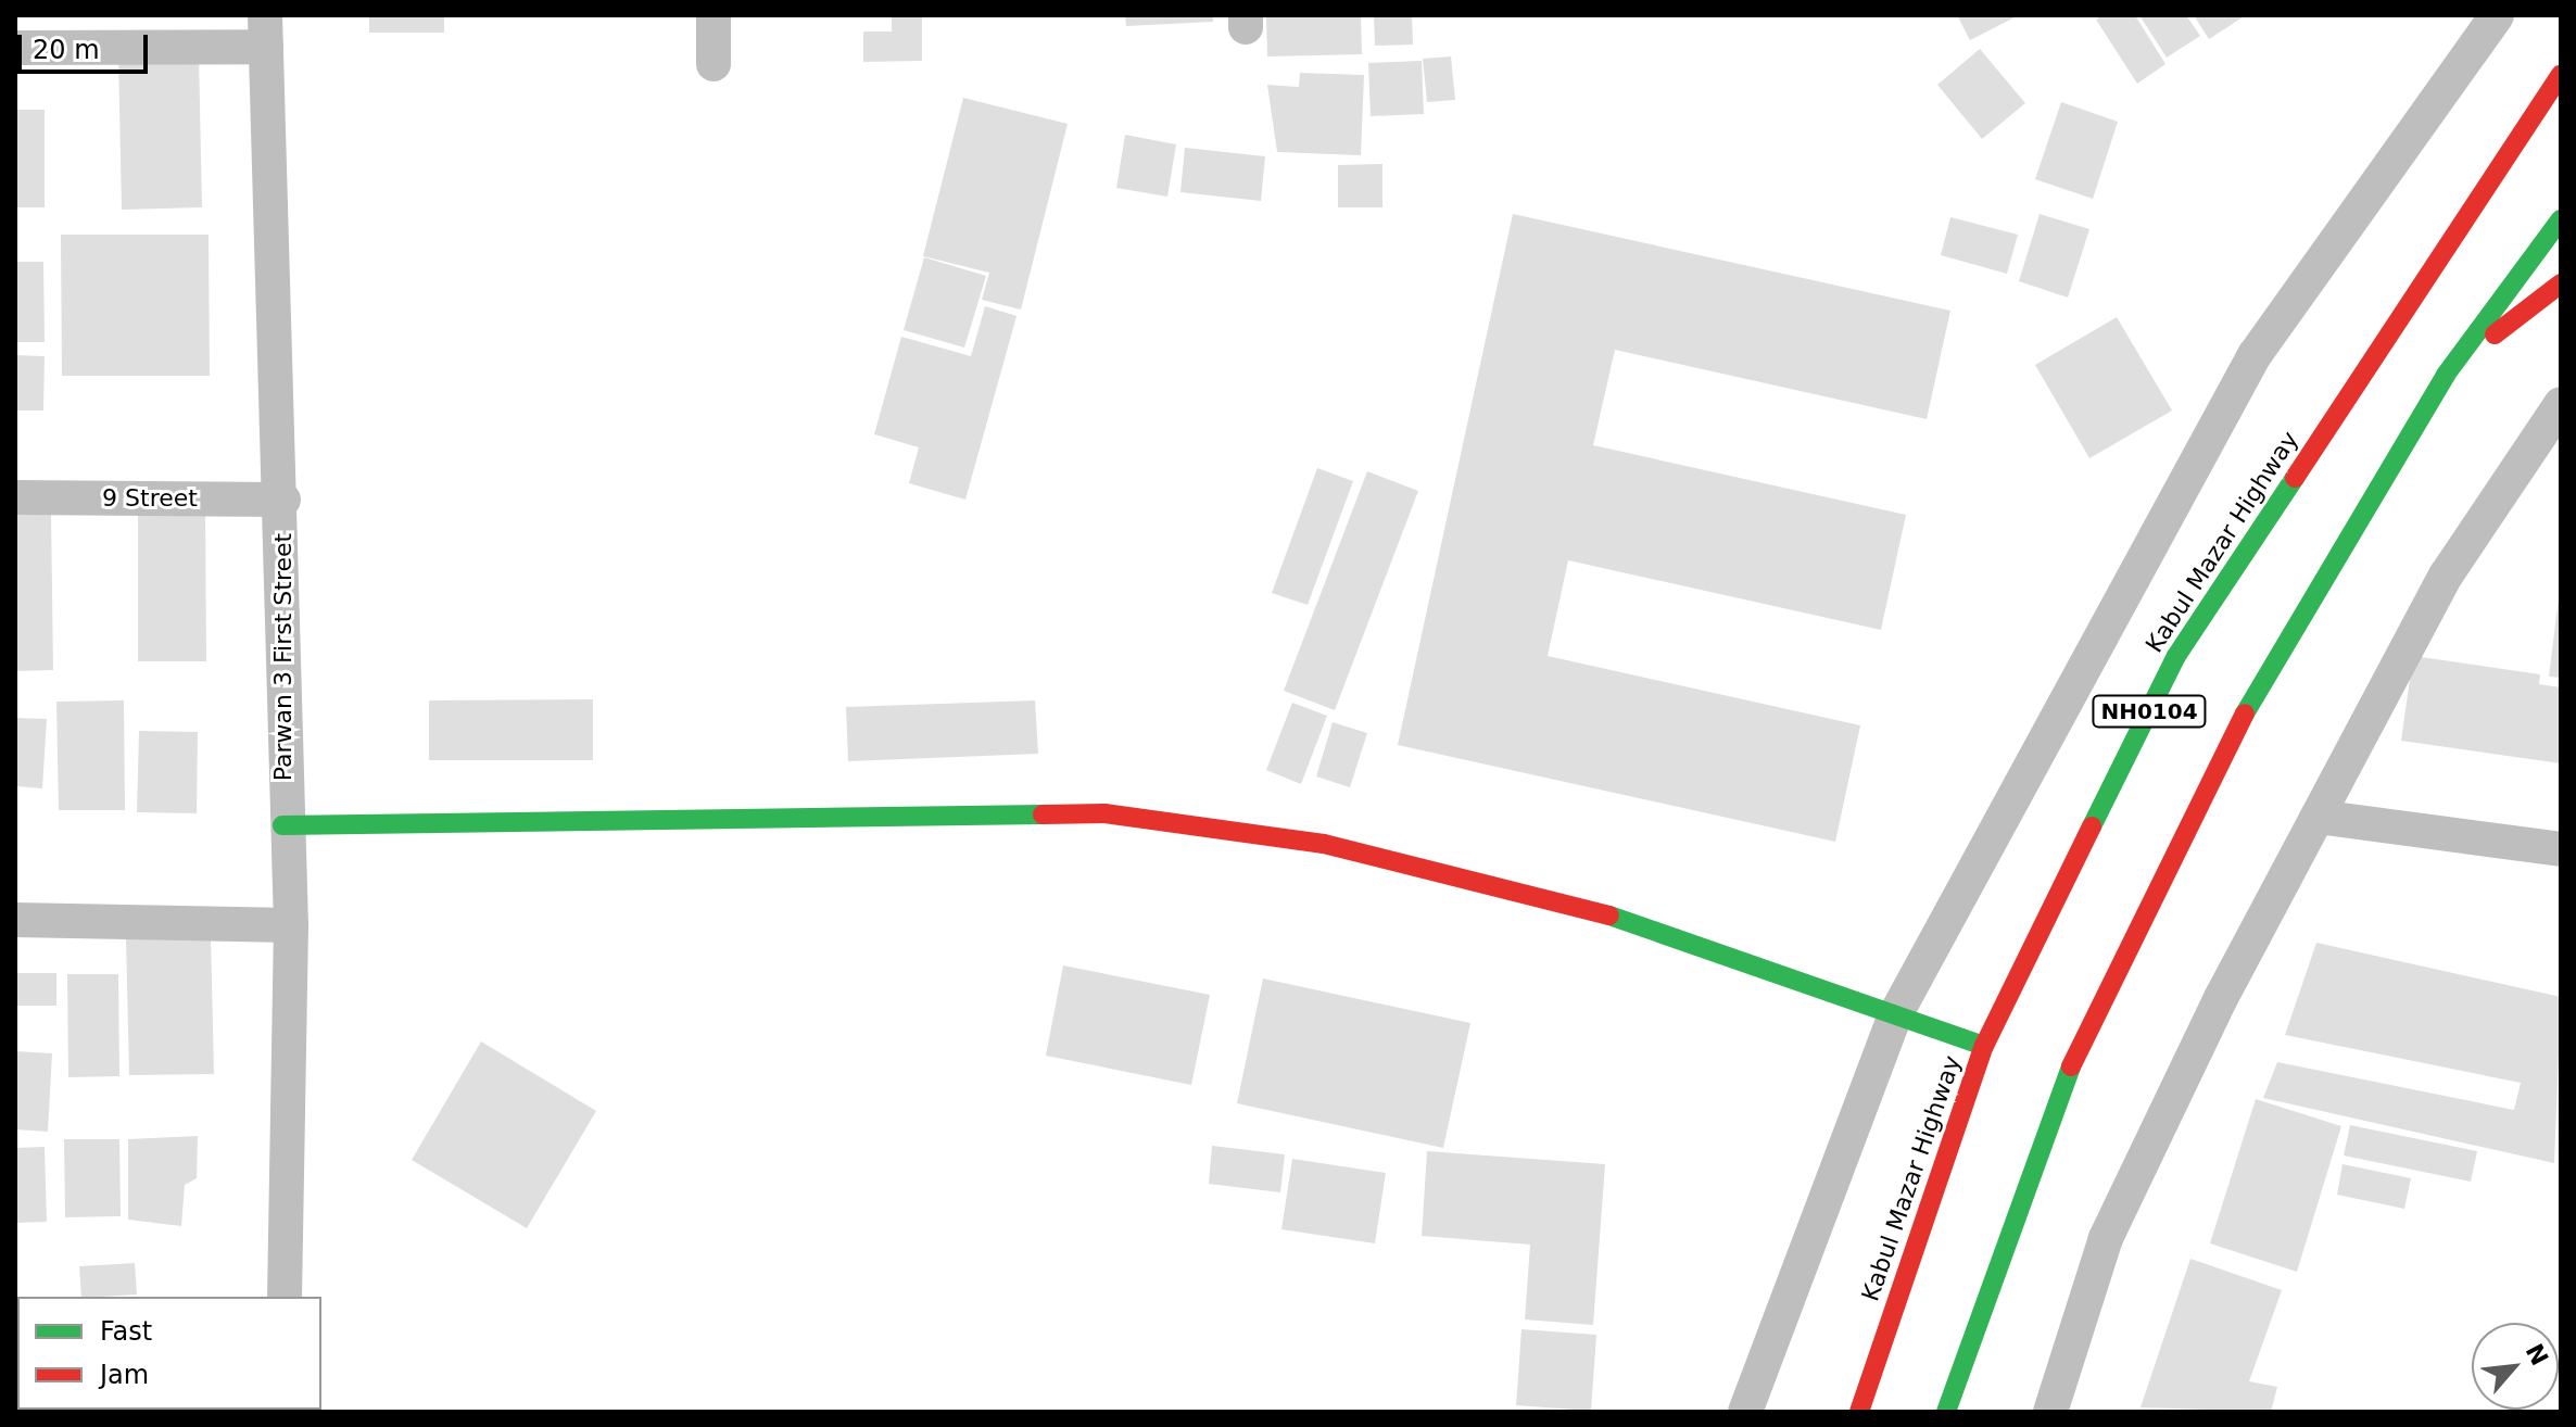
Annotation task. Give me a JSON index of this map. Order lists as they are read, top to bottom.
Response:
{
  "streets": {
    "main road": ["Kabul Mazar Highway", "NH0104"],
    "street": ["9 Street", "Parwan 3 First Street"]
  },
  "crossings": [
    ["9 Street", "Parwan 3 First Street"]
  ],
  "legend": ["Fast", "Jam"],
  "scale_bar": "20 m",
  "north": "top right"
}
